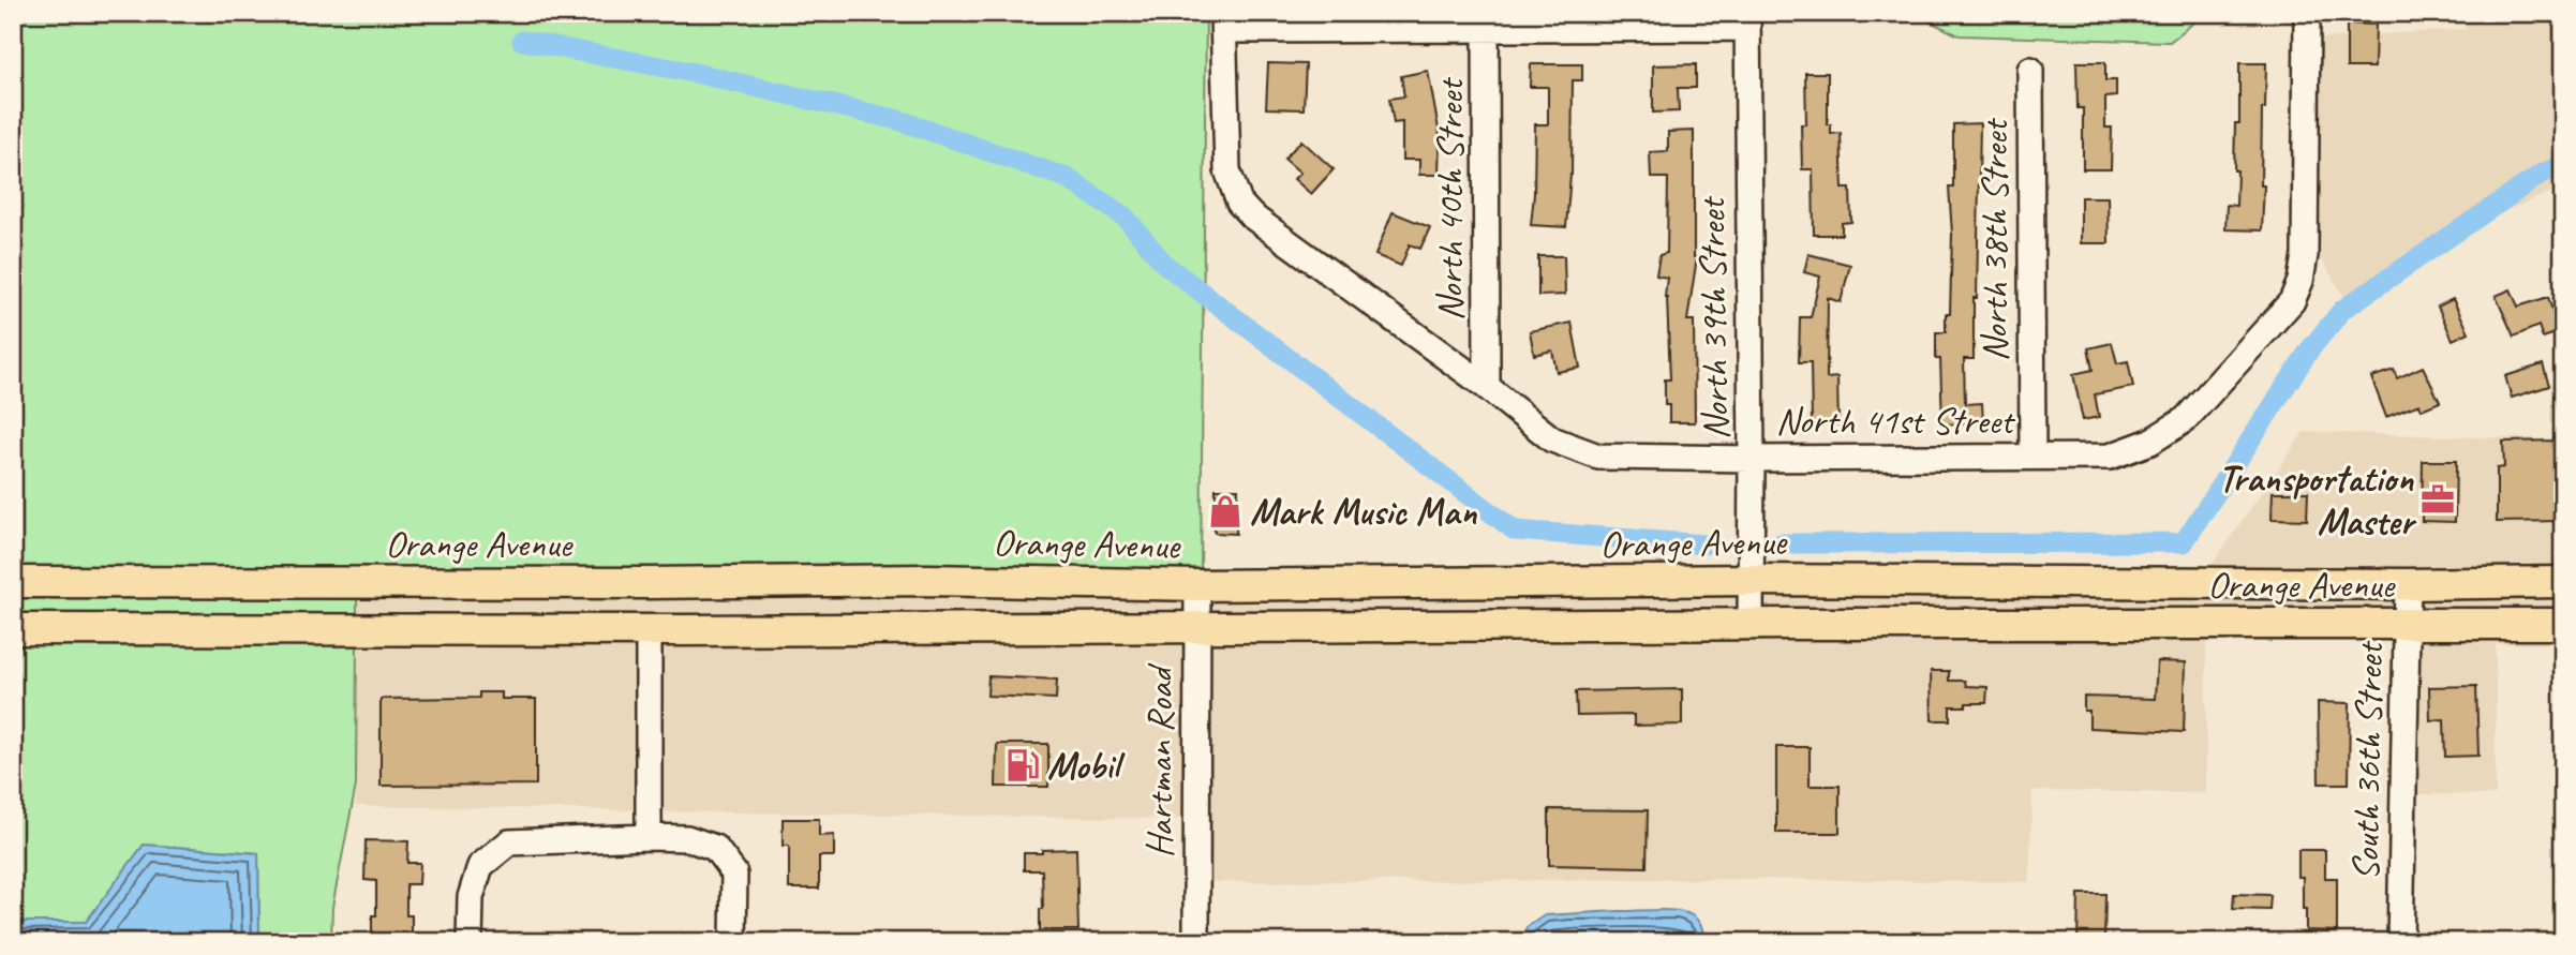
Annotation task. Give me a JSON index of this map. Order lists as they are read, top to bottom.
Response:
{
  "streets": {
    "main road": ["Orange Avenue"],
    "street": [
      "North 40th Street",
      "North 38th Street",
      "North 39th Street",
      "North 41st Street",
      "South 36th Street",
      "Hartman Road"
    ]
  },
  "crossings": [
    ["North 40th Street", "North 41st Street"],
    ["North 38th Street", "North 41st Street"],
    ["North 39th Street", "North 41st Street"],
    ["North 39th Street", "Orange Avenue"],
    ["Orange Avenue", "South 36th Street"],
    ["Orange Avenue", "Hartman Road"]
  ],
  "places": {
    "office": ["Transportation Master"],
    "shop": ["Mark Music Man"],
    "fuel station": ["Mobil"]
  }
}
